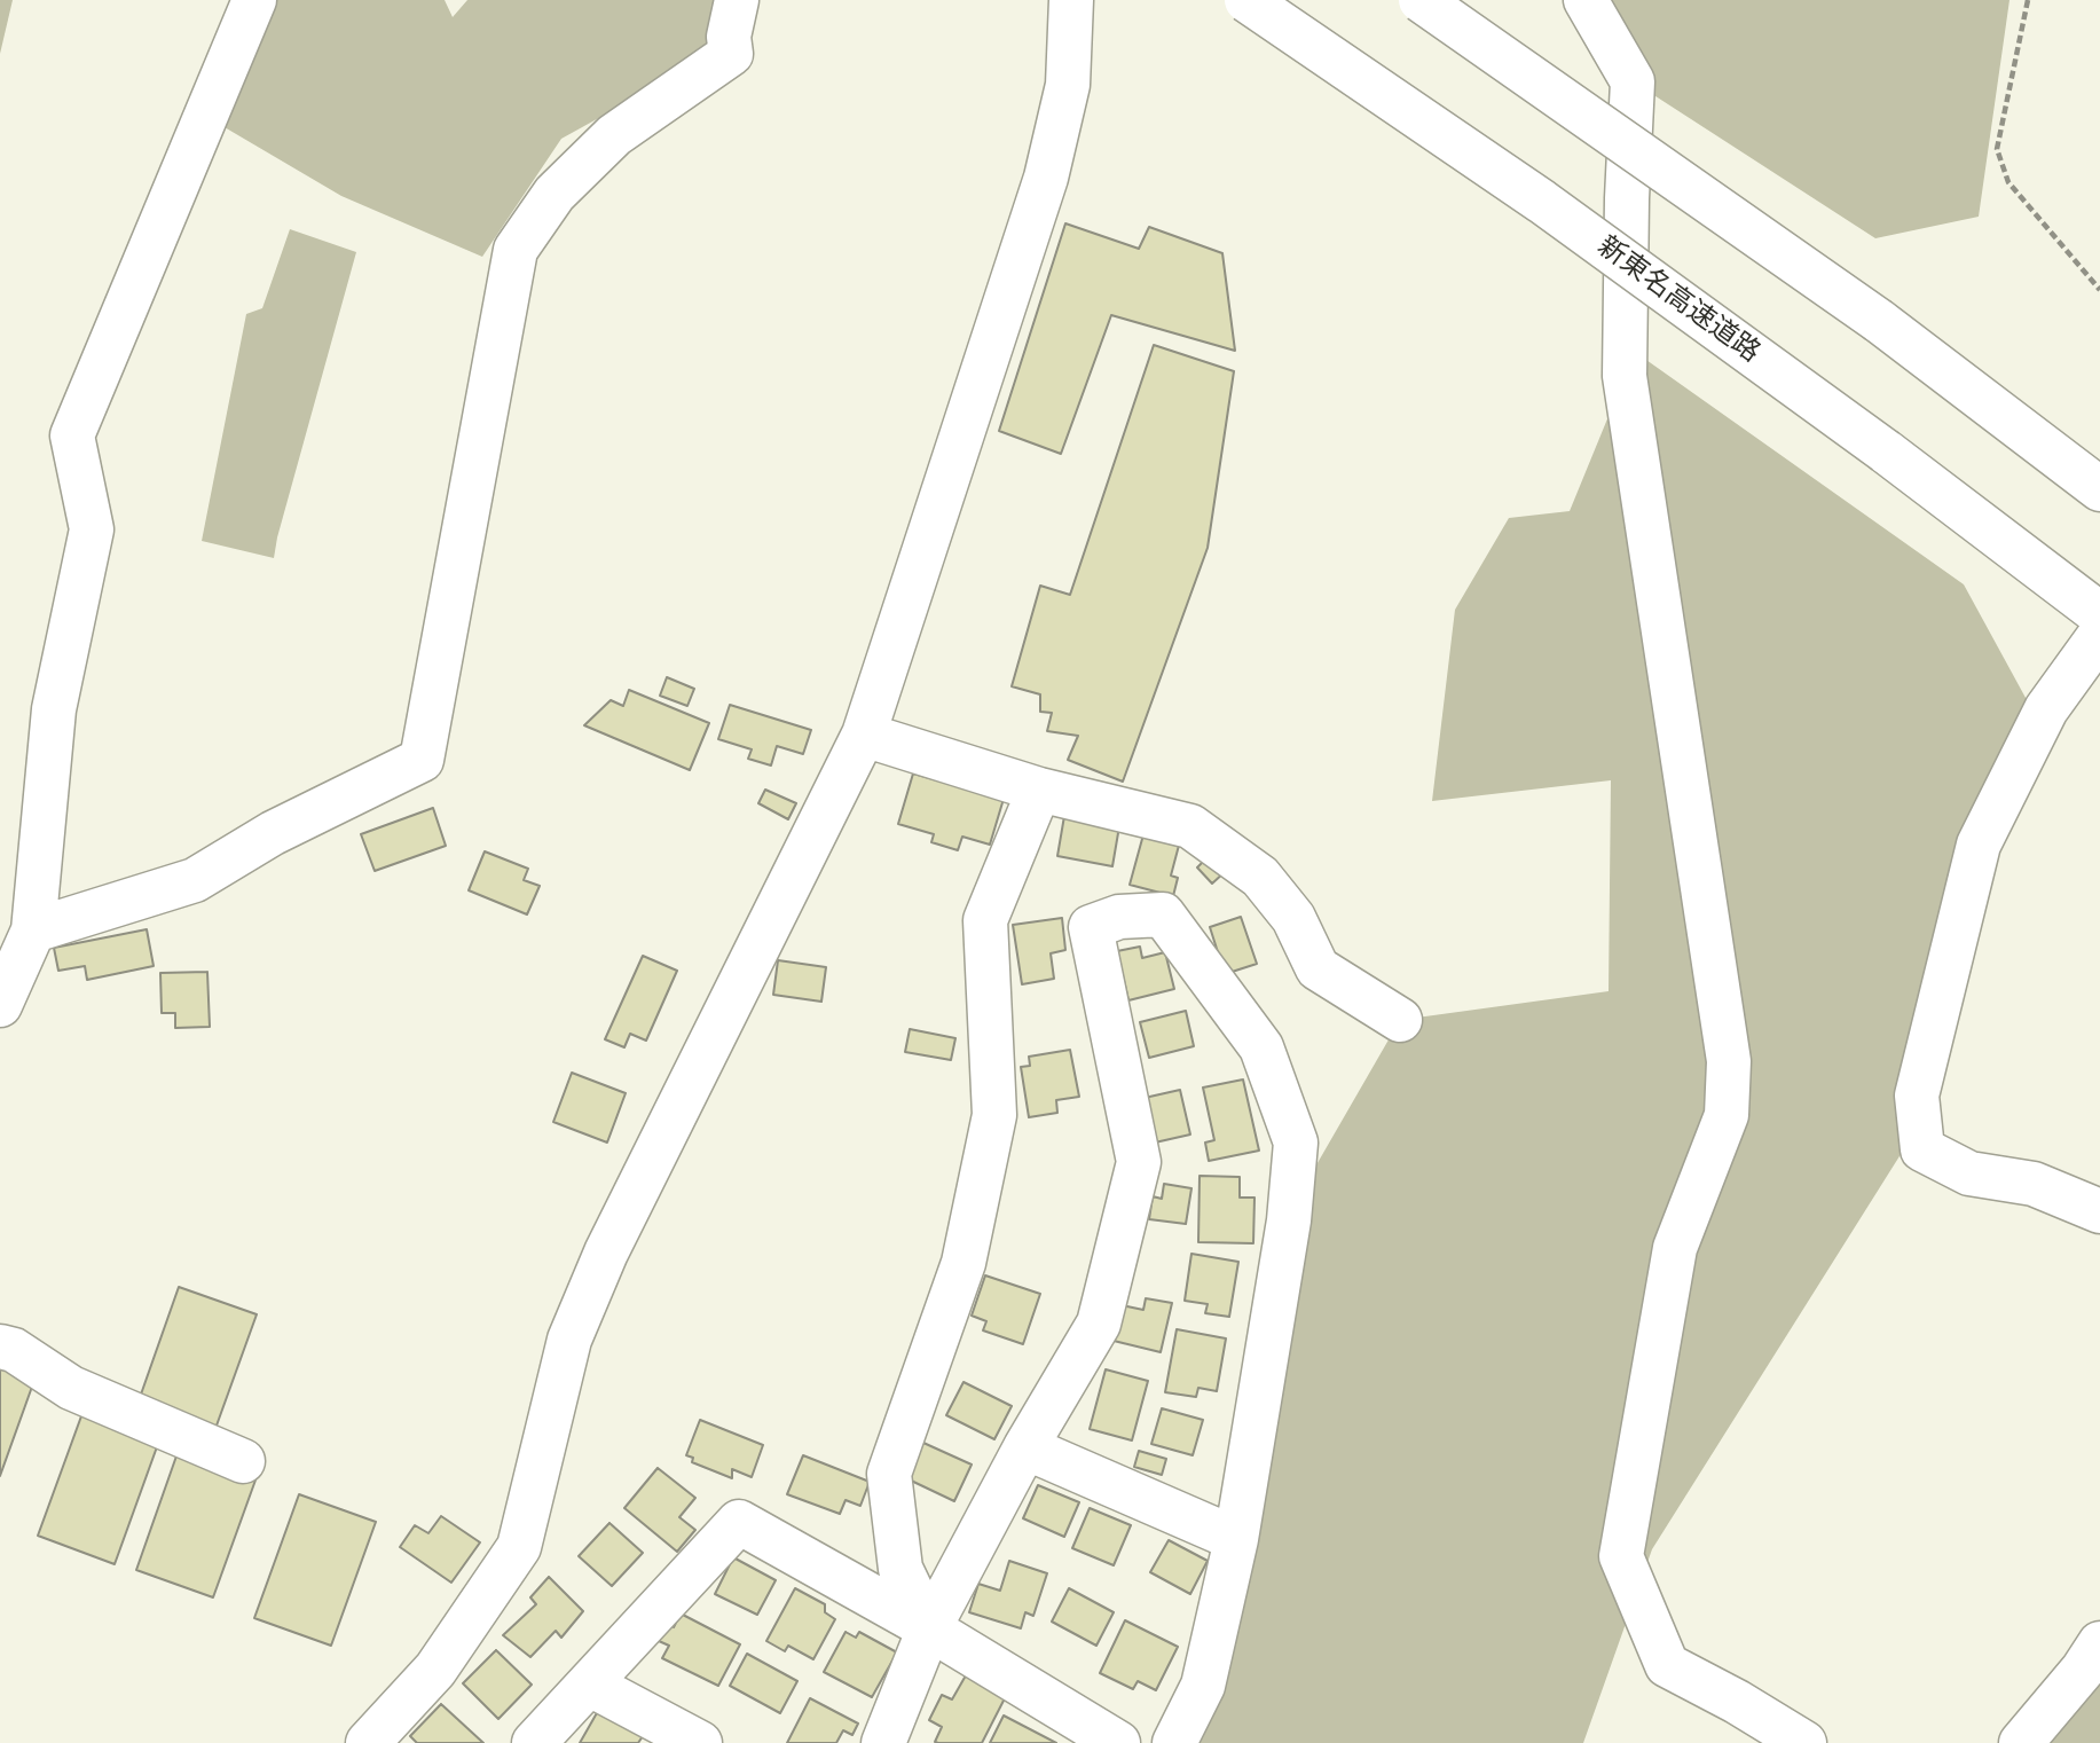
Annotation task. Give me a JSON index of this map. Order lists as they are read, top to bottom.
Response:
{
  "streets": {
    "main road": ["新東名高速道路"]
  }
}
